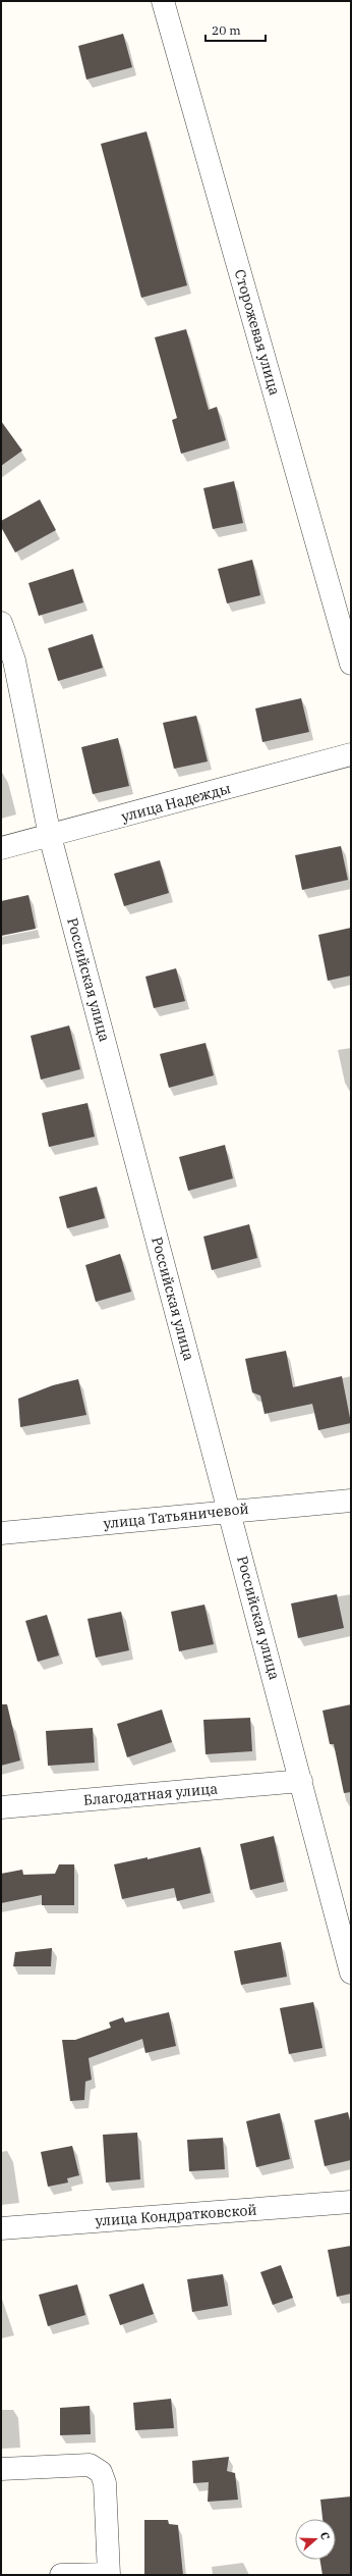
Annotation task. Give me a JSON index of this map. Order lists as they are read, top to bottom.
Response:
{
  "streets": {
    "street": [
      "Сторожевая улица",
      "улица Надежды",
      "Российская улица",
      "улица Татьяничевой",
      "Благодатная улица",
      "улица Кондратковской"
    ]
  },
  "crossings": [
    ["улица Надежды", "Российская улица"],
    ["Российская улица", "улица Татьяничевой"],
    ["Российская улица", "Благодатная улица"]
  ],
  "scale_bar": "20 m",
  "north": "right"
}
